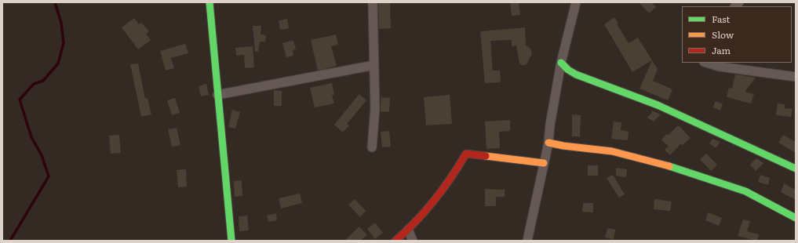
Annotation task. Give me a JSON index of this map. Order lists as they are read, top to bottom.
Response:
{
  "legend": ["Fast", "Slow", "Jam"]
}
